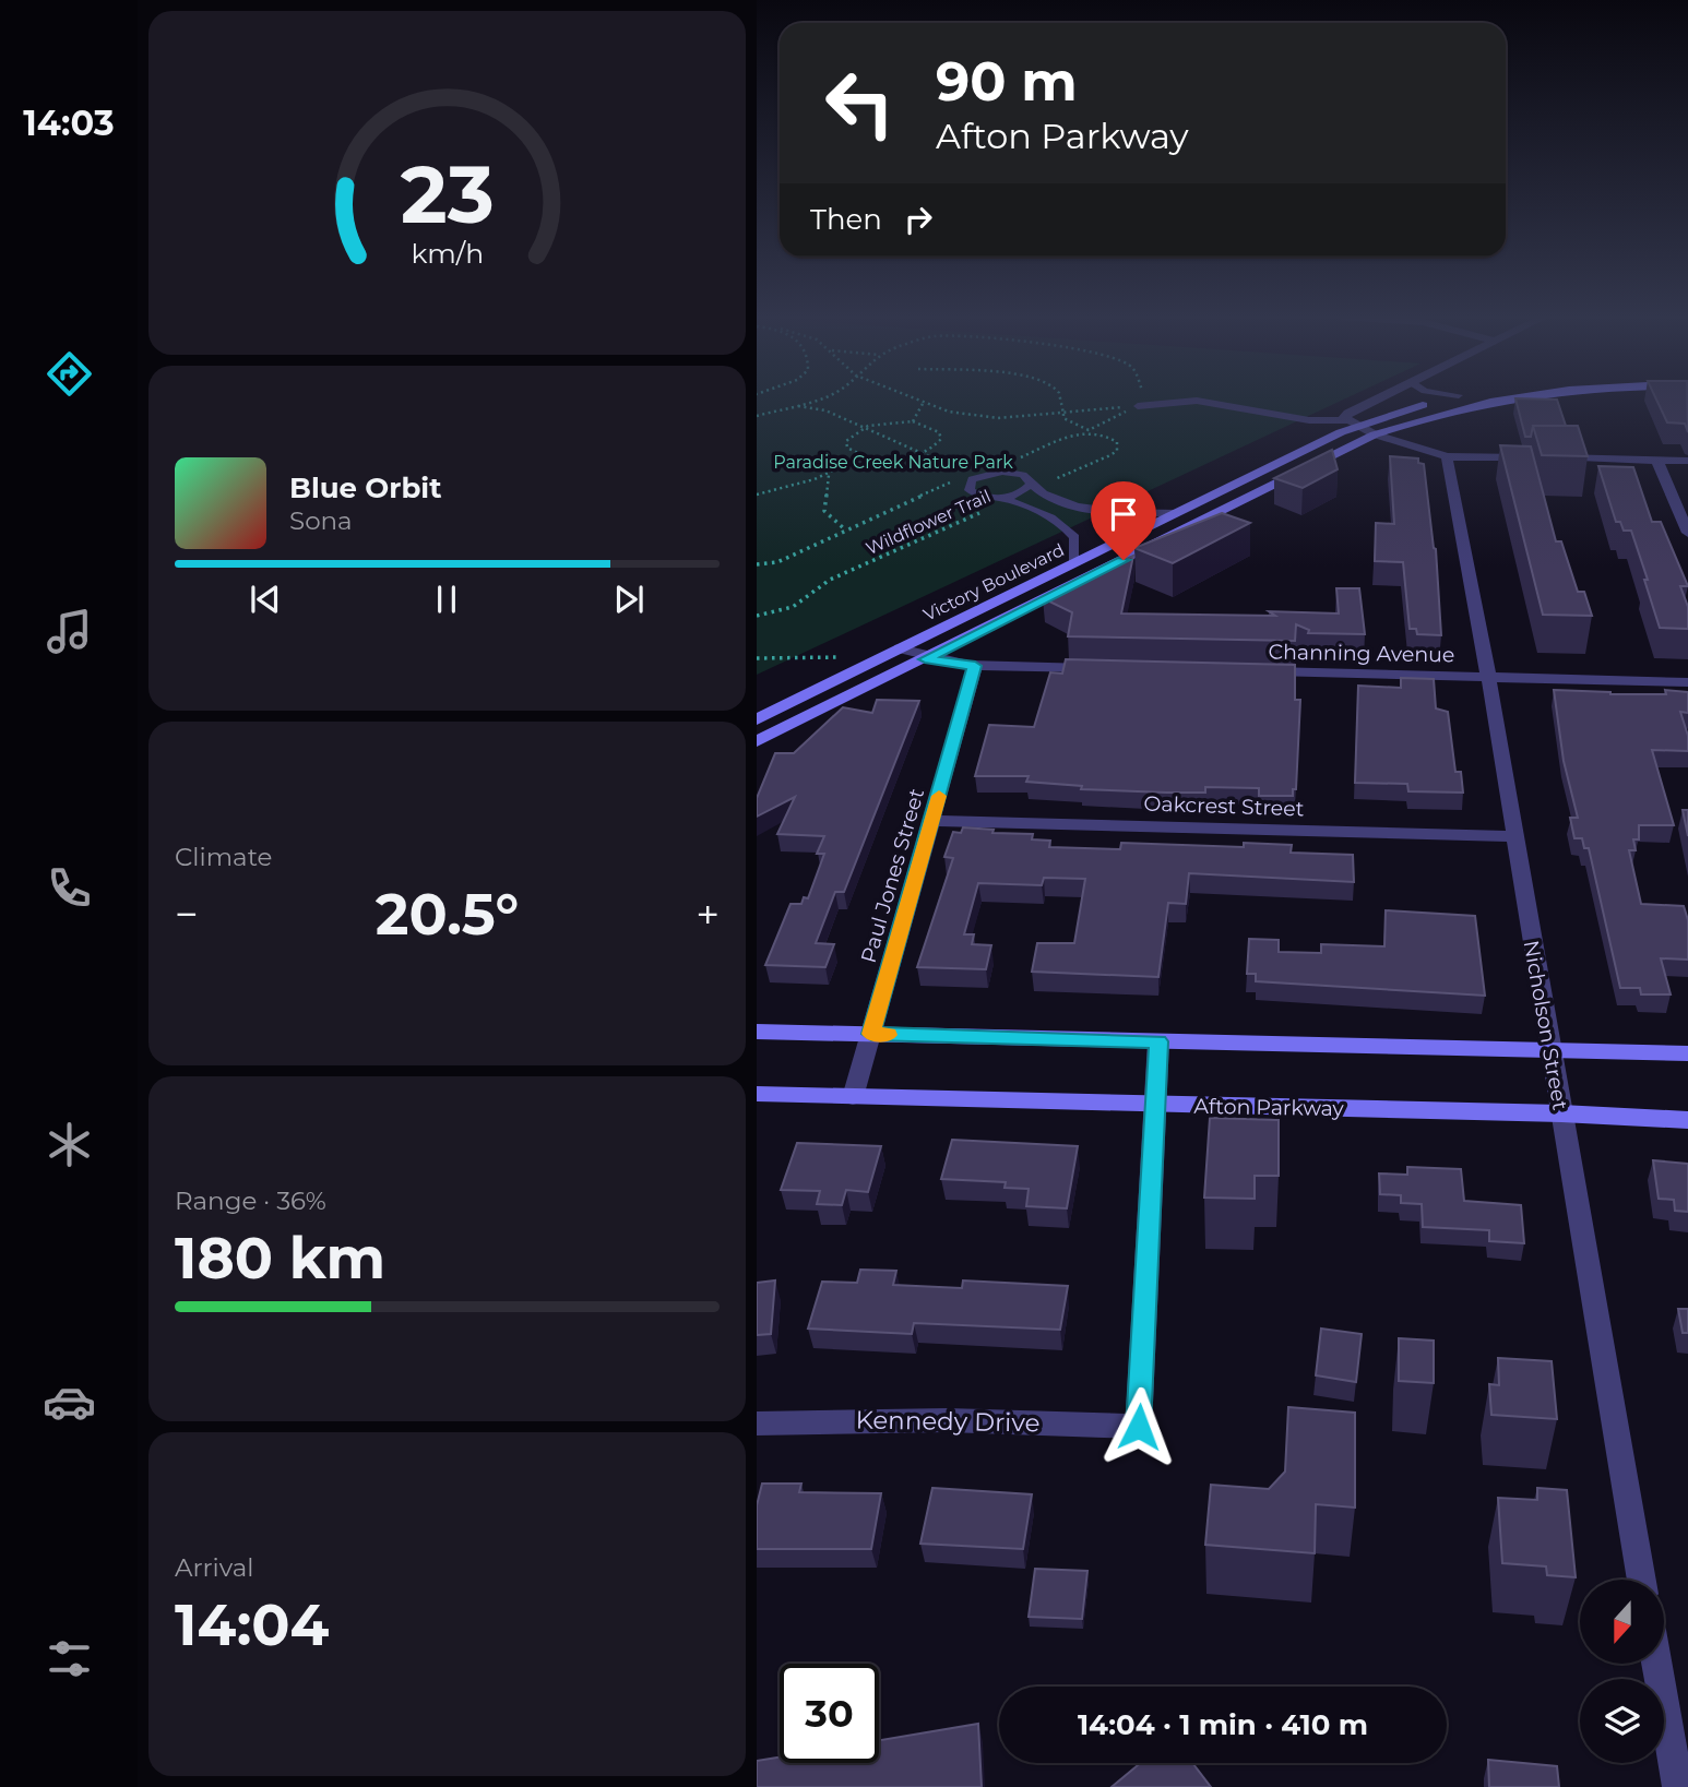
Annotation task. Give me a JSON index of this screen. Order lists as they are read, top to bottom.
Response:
{
  "streets": {
    "main road": ["Victory Boulevard", "Afton Parkway"],
    "street": [
      "Channing Avenue",
      "Oakcrest Street",
      "Paul Jones Street",
      "Nicholson Street",
      "Kennedy Drive"
    ],
    "path": ["Wildflower Trail"]
  },
  "crossings": [
    ["Channing Avenue", "Nicholson Street"],
    ["Oakcrest Street", "Paul Jones Street"],
    ["Oakcrest Street", "Nicholson Street"],
    ["Paul Jones Street", "Afton Parkway"],
    ["Nicholson Street", "Afton Parkway"],
    ["Afton Parkway", "Kennedy Drive"]
  ],
  "parks": ["Paradise Creek Nature Park"],
  "north": "bottom",
  "page": {
    "tabs": "14:03",
    "turn": ["90 m", "Afton Parkway"],
    "then": "Then",
    "song": ["Blue Orbit", "Sona"],
    "tile": [
      "Climate",
      ["Range · 36%", "180 km"],
      ["Arrival", "14:04"]
    ],
    "heat": ["−", "20.5°", "+"],
    "limit": "30",
    "trip": "14:04 · 1 min · 410 m",
    "gauge": ["23", "km/h"]
  }
}
